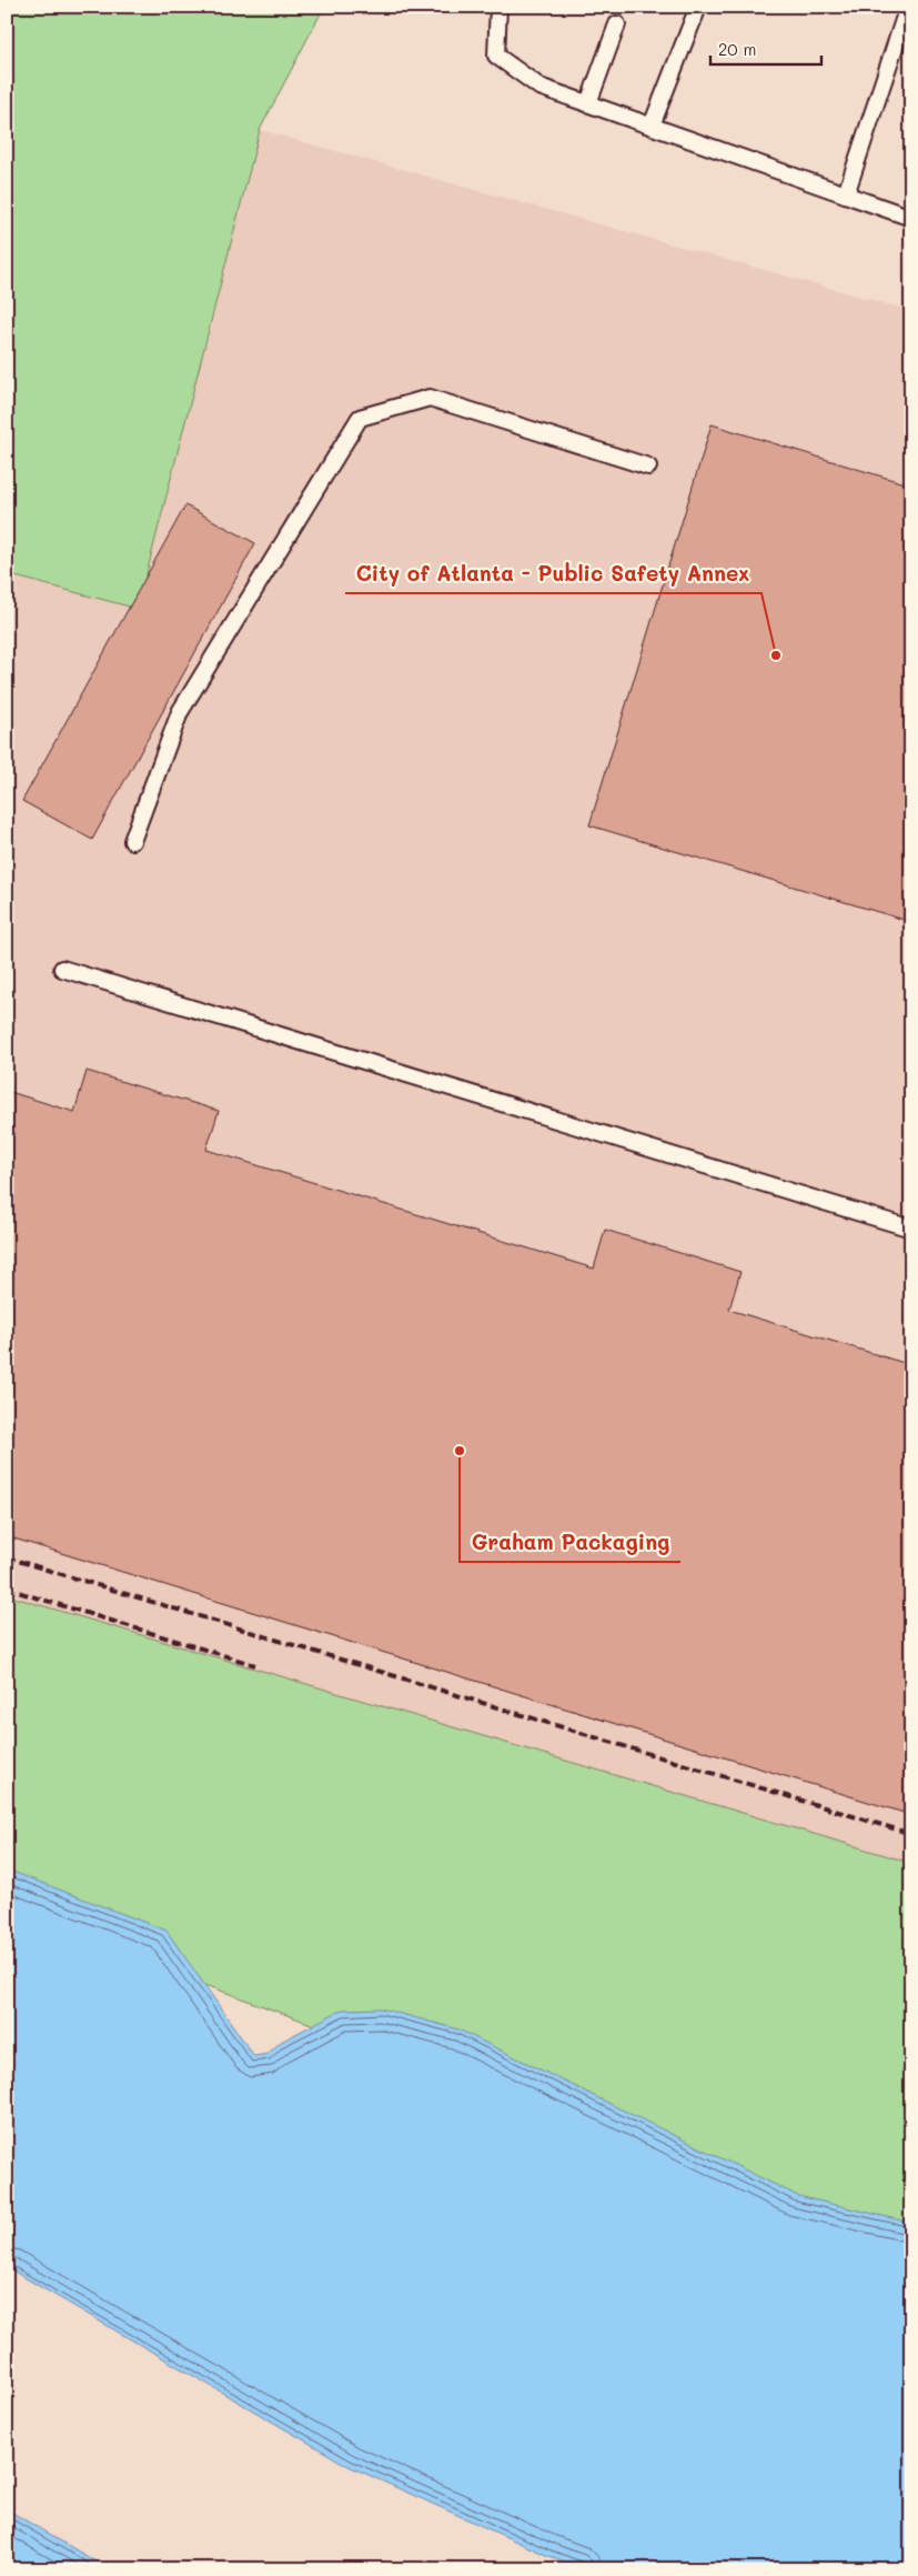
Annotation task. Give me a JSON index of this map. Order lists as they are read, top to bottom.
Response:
{
  "places": ["City of Atlanta - Public Safety Annex", "Graham Packaging"],
  "scale_bar": "20 m"
}
